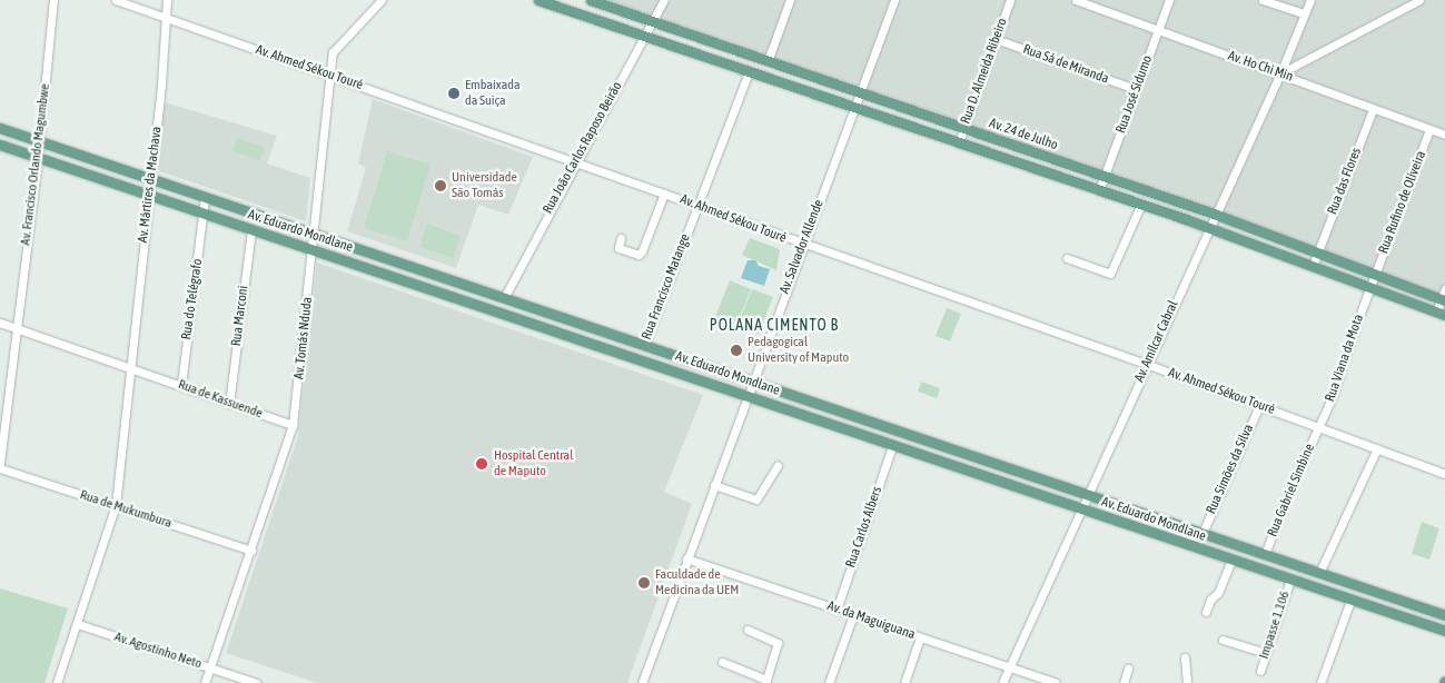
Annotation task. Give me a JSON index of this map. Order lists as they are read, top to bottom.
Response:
{
  "streets": {
    "main road": ["Av. 24 de Julho", "Av. Eduardo Mondlane"],
    "street": [
      "Rua Sá de Miranda",
      "Av. Ho Chi Min",
      "Av. Ahmed Sékou Touré",
      "Rua D. Almeida Ribeiro",
      "Rua José Sidumo",
      "Rua João Carlos Raposo Beirão",
      "Av. Francisco Orlando Magumbwe",
      "Rua das Flores",
      "Av. Mártires da Machava",
      "Rua Rufino de Oliveira",
      "Av. Salvador Allende",
      "Rua Francisco Matange",
      "Rua do Telégrafo",
      "Rua Marconi",
      "Av. Tomás Nduda",
      "Av. Amílcar Cabral",
      "Rua Viana da Mota",
      "Rua de Kassuende",
      "Rua Simões da Silva",
      "Rua Gabriel Simbine",
      "Rua de Mukumbura",
      "Rua Carlos Albers",
      "Av. da Maguiguana",
      "Impasse 1.106",
      "Av. Agostinho Neto"
    ]
  },
  "crossings": [
    ["Rua Sá de Miranda", "Rua D. Almeida Ribeiro"],
    ["Rua Sá de Miranda", "Rua José Sidumo"],
    ["Av. Ho Chi Min", "Rua José Sidumo"],
    ["Av. Ho Chi Min", "Rua das Flores"],
    ["Av. Ho Chi Min", "Rua Rufino de Oliveira"],
    ["Av. Ho Chi Min", "Av. Amílcar Cabral"],
    ["Av. Ahmed Sékou Touré", "Rua João Carlos Raposo Beirão"],
    ["Av. Ahmed Sékou Touré", "Av. Mártires da Machava"],
    ["Av. Ahmed Sékou Touré", "Av. Salvador Allende"],
    ["Av. Ahmed Sékou Touré", "Rua Francisco Matange"],
    ["Av. Ahmed Sékou Touré", "Av. Tomás Nduda"],
    ["Av. Ahmed Sékou Touré", "Av. Amílcar Cabral"],
    ["Av. Ahmed Sékou Touré", "Rua Viana da Mota"],
    ["Av. Ahmed Sékou Touré", "Rua Simões da Silva"],
    ["Av. Ahmed Sékou Touré", "Rua Gabriel Simbine"],
    ["Rua D. Almeida Ribeiro", "Av. 24 de Julho"],
    ["Rua José Sidumo", "Av. 24 de Julho"],
    ["Av. 24 de Julho", "Rua João Carlos Raposo Beirão"],
    ["Av. 24 de Julho", "Rua das Flores"],
    ["Av. 24 de Julho", "Rua Rufino de Oliveira"],
    ["Av. 24 de Julho", "Av. Salvador Allende"],
    ["Av. 24 de Julho", "Rua Francisco Matange"],
    ["Av. 24 de Julho", "Av. Amílcar Cabral"],
    ["Av. 24 de Julho", "Rua Viana da Mota"],
    ["Rua João Carlos Raposo Beirão", "Av. Eduardo Mondlane"],
    ["Av. Francisco Orlando Magumbwe", "Av. Eduardo Mondlane"],
    ["Av. Mártires da Machava", "Av. Eduardo Mondlane"],
    ["Av. Mártires da Machava", "Rua de Kassuende"],
    ["Av. Mártires da Machava", "Rua de Mukumbura"],
    ["Av. Mártires da Machava", "Av. Agostinho Neto"],
    ["Rua Rufino de Oliveira", "Rua Viana da Mota"],
    ["Av. Eduardo Mondlane", "Av. Salvador Allende"],
    ["Av. Eduardo Mondlane", "Rua Francisco Matange"],
    ["Av. Eduardo Mondlane", "Rua do Telégrafo"],
    ["Av. Eduardo Mondlane", "Rua Marconi"],
    ["Av. Eduardo Mondlane", "Av. Tomás Nduda"],
    ["Av. Eduardo Mondlane", "Av. Amílcar Cabral"],
    ["Av. Eduardo Mondlane", "Rua Simões da Silva"],
    ["Av. Eduardo Mondlane", "Rua Gabriel Simbine"],
    ["Av. Eduardo Mondlane", "Rua Carlos Albers"],
    ["Av. Eduardo Mondlane", "Impasse 1.106"],
    ["Av. Salvador Allende", "Av. da Maguiguana"],
    ["Rua do Telégrafo", "Rua de Kassuende"],
    ["Rua Marconi", "Rua de Kassuende"],
    ["Av. Tomás Nduda", "Rua de Kassuende"],
    ["Av. Tomás Nduda", "Rua de Mukumbura"],
    ["Av. Tomás Nduda", "Av. Agostinho Neto"],
    ["Av. Amílcar Cabral", "Av. da Maguiguana"],
    ["Rua Viana da Mota", "Rua Gabriel Simbine"],
    ["Rua Carlos Albers", "Av. da Maguiguana"]
  ],
  "districts": ["POLANA CIMENTO B"],
  "places": [
    "Embaixada da Suiça",
    "Universidade São Tomás",
    "Pedagogical University of Maputo",
    "Hospital Central de Maputo",
    "Faculdade de Medicina da UEM"
  ]
}
